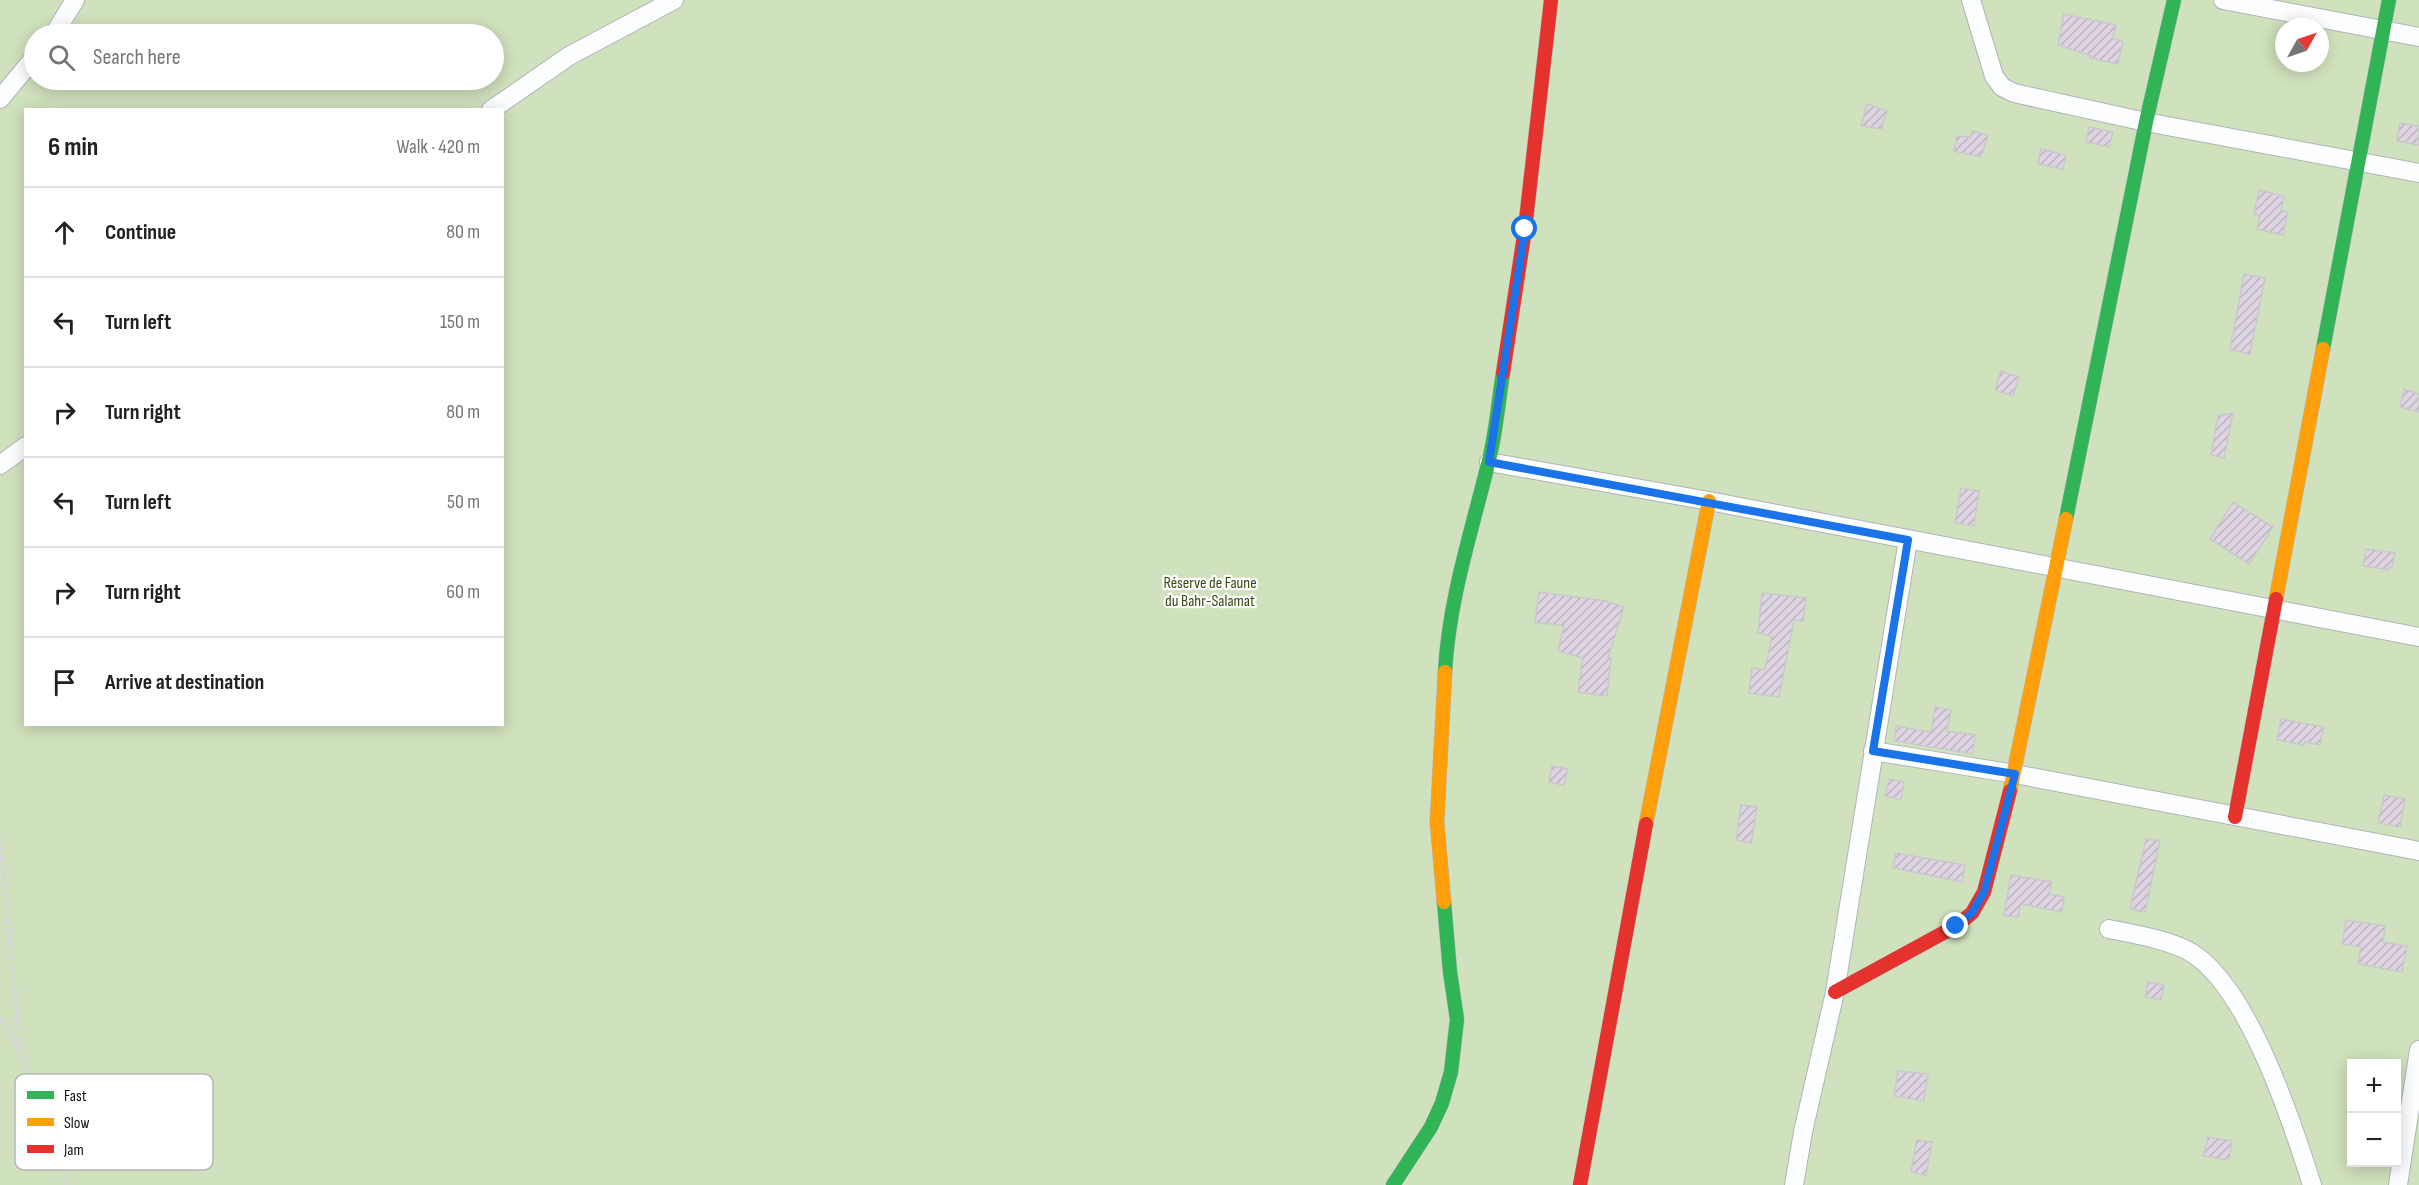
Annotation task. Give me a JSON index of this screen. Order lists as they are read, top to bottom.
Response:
{
  "parks": ["Réserve de Faune du Bahr-Salamat"],
  "legend": ["Fast", "Slow", "Jam"],
  "north": "top right",
  "page": {
    "search": "Search here",
    "heading": ["6 min", "Walk · 420 m"],
    "list": [
      ["Continue", "80 m"],
      ["Turn left", "150 m"],
      ["Turn right", "80 m"],
      ["Turn left", "50 m"],
      ["Turn right", "60 m"],
      "Arrive at destination"
    ],
    "map_buttons": ["+", "−"]
  }
}
